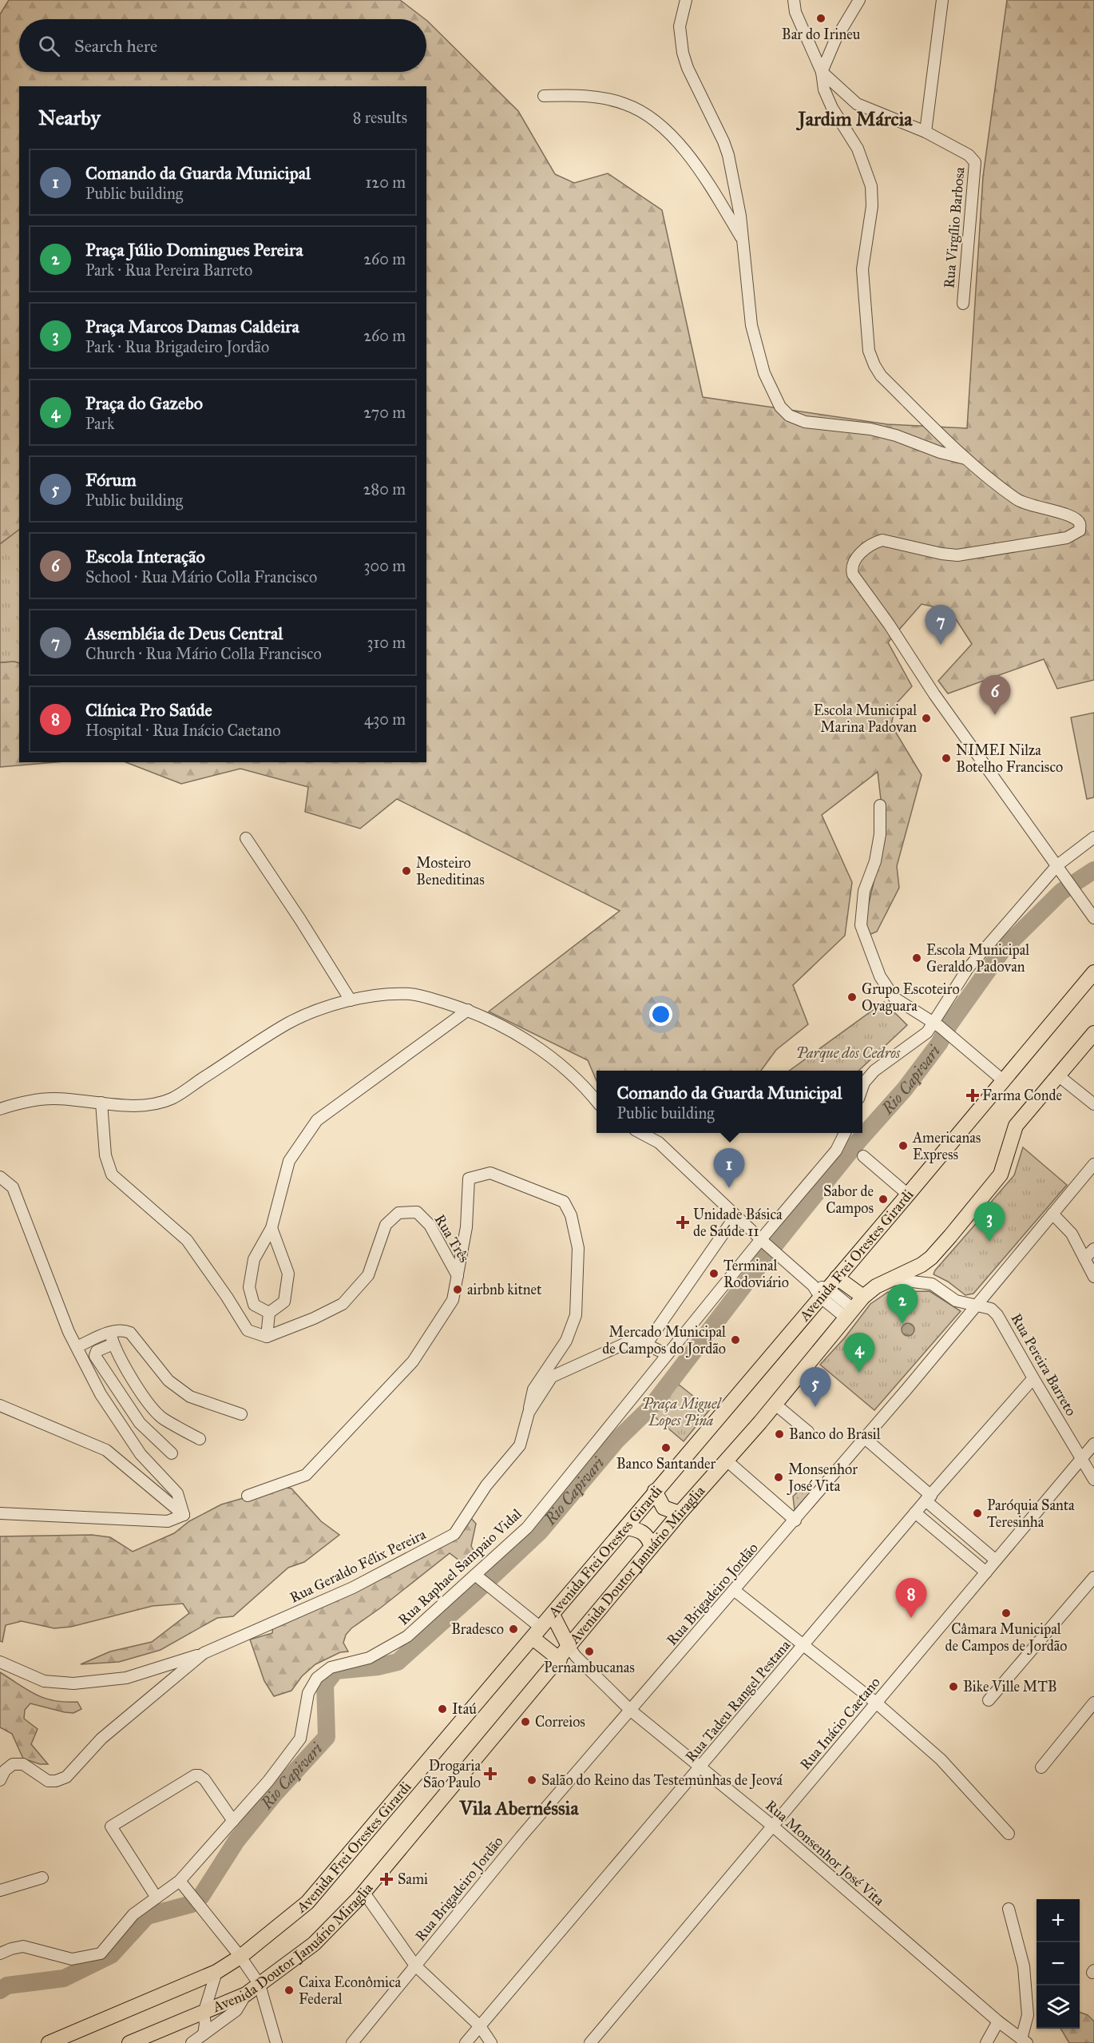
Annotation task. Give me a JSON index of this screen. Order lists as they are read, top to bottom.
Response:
{
  "streets": {
    "main road": ["Avenida Frei Orestes Girardi", "Avenida Doutor Januário Miraglia"],
    "street": [
      "Rua Virgílio Barbosa",
      "Rua Três",
      "Rua Pereira Barreto",
      "Rua Geraldo Félix Pereira",
      "Rua Raphael Sampaio Vidal",
      "Rua Brigadeiro Jordão",
      "Rua Tadeu Rangel Pestana",
      "Rua Inácio Caetano",
      "Rua Monsenhor José Vita"
    ]
  },
  "crossings": [
    ["Rua Pereira Barreto", "Avenida Doutor Januário Miraglia"],
    ["Rua Pereira Barreto", "Rua Brigadeiro Jordão"],
    ["Rua Pereira Barreto", "Rua Tadeu Rangel Pestana"],
    ["Rua Pereira Barreto", "Rua Inácio Caetano"],
    ["Avenida Doutor Januário Miraglia", "Rua Monsenhor José Vita"],
    ["Rua Geraldo Félix Pereira", "Rua Raphael Sampaio Vidal"],
    ["Rua Brigadeiro Jordão", "Rua Monsenhor José Vita"],
    ["Rua Tadeu Rangel Pestana", "Rua Monsenhor José Vita"],
    ["Rua Inácio Caetano", "Rua Monsenhor José Vita"]
  ],
  "districts": ["Jardim Márcia", "Vila Abernéssia"],
  "water": ["Rio Capivari"],
  "parks": ["Parque dos Cedros", "Praça Miguel Lopes Pina"],
  "places": {
    "other": [
      "Bar do Irineu",
      "Escola Municipal Marina Padovan",
      "NIMEI Nilza Botelho Francisco",
      "Mosteiro Beneditinas",
      "Escola Municipal Geraldo Padovan",
      "Grupo Escoteiro Oyaguara",
      "Americanas Express",
      "Sabor de Campos",
      "Terminal Rodoviário",
      "airbnb kitnet",
      "Mercado Municipal de Campos do Jordão",
      "Banco do Brasil",
      "Banco Santander",
      "Monsenhor José Vita",
      "Paróquia Santa Teresinha",
      "Câmara Municipal de Campos de Jordão",
      "Bradesco",
      "Pernambucanas",
      "Bike Ville MTB",
      "Itaú",
      "Correios",
      "Salão do Reino das Testemunhas de Jeová",
      "Caixa Econômica Federal"
    ],
    "health": [
      "Farma Conde",
      "Unidade Básica de Saúde 11",
      "Drogaria São Paulo",
      "Sami"
    ]
  },
  "page": {
    "search": "Search here",
    "heading": ["Nearby", "8 results"],
    "list": [
      {
        "mark": "1",
        "name": "Comando da Guarda Municipal",
        "note": "Public building",
        "value": "120 m"
      },
      {
        "mark": "2",
        "name": "Praça Júlio Domingues Pereira",
        "note": "Park · Rua Pereira Barreto",
        "value": "260 m"
      },
      {
        "mark": "3",
        "name": "Praça Marcos Damas Caldeira",
        "note": "Park · Rua Brigadeiro Jordão",
        "value": "260 m"
      },
      {
        "mark": "4",
        "name": "Praça do Gazebo",
        "note": "Park",
        "value": "270 m"
      },
      {
        "mark": "5",
        "name": "Fórum",
        "note": "Public building",
        "value": "280 m"
      },
      {
        "mark": "6",
        "name": "Escola Interação",
        "note": "School · Rua Mário Colla Francisco",
        "value": "300 m"
      },
      {
        "mark": "7",
        "name": "Assembléia de Deus Central",
        "note": "Church · Rua Mário Colla Francisco",
        "value": "310 m"
      },
      {
        "mark": "8",
        "name": "Clínica Pro Saúde",
        "note": "Hospital · Rua Inácio Caetano",
        "value": "430 m"
      }
    ],
    "pins": [
      "7",
      "6",
      "1",
      "3",
      "2",
      "4",
      "5",
      "8"
    ],
    "popup": ["Comando da Guarda Municipal", "Public building"],
    "map_buttons": ["+", "−"]
  }
}
